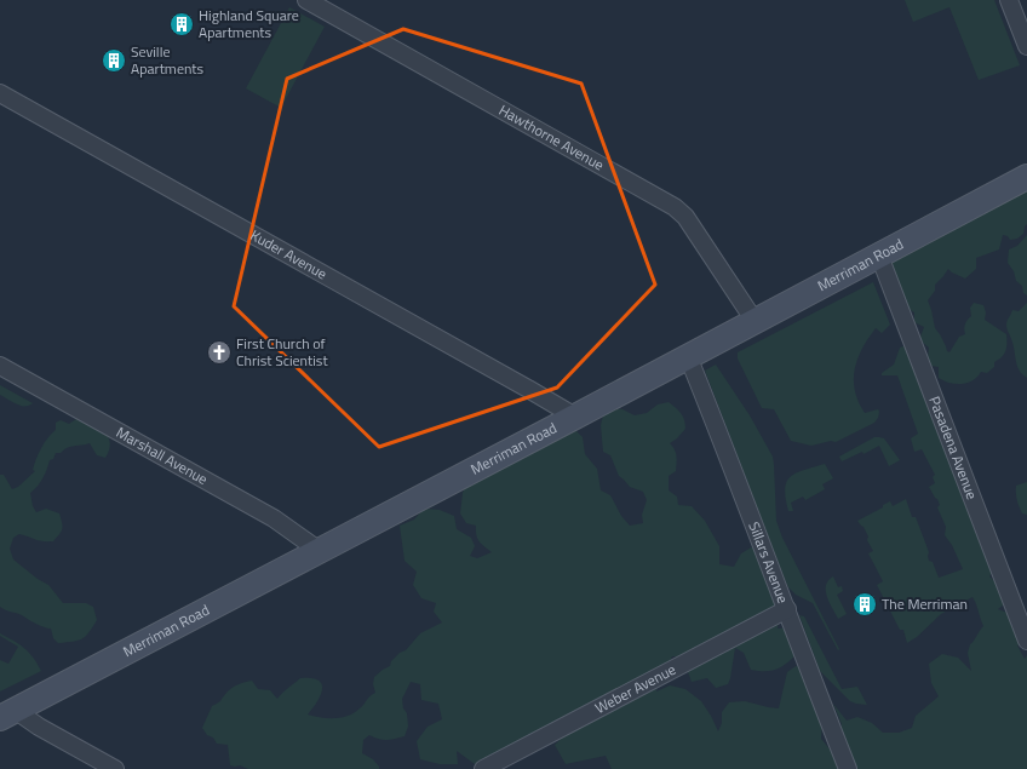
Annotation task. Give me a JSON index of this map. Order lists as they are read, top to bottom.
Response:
{
  "streets": {
    "main road": ["Merriman Road"],
    "street": [
      "Hawthorne Avenue",
      "Kuder Avenue",
      "Pasadena Avenue",
      "Marshall Avenue",
      "Sillars Avenue",
      "Weber Avenue"
    ]
  },
  "crossings": [
    ["Hawthorne Avenue", "Merriman Road"],
    ["Kuder Avenue", "Merriman Road"],
    ["Merriman Road", "Pasadena Avenue"],
    ["Merriman Road", "Marshall Avenue"],
    ["Merriman Road", "Sillars Avenue"],
    ["Sillars Avenue", "Weber Avenue"]
  ],
  "places": {
    "building": ["Highland Square Apartments", "Seville Apartments", "The Merriman"],
    "church": ["First Church of Christ Scientist"]
  }
}
